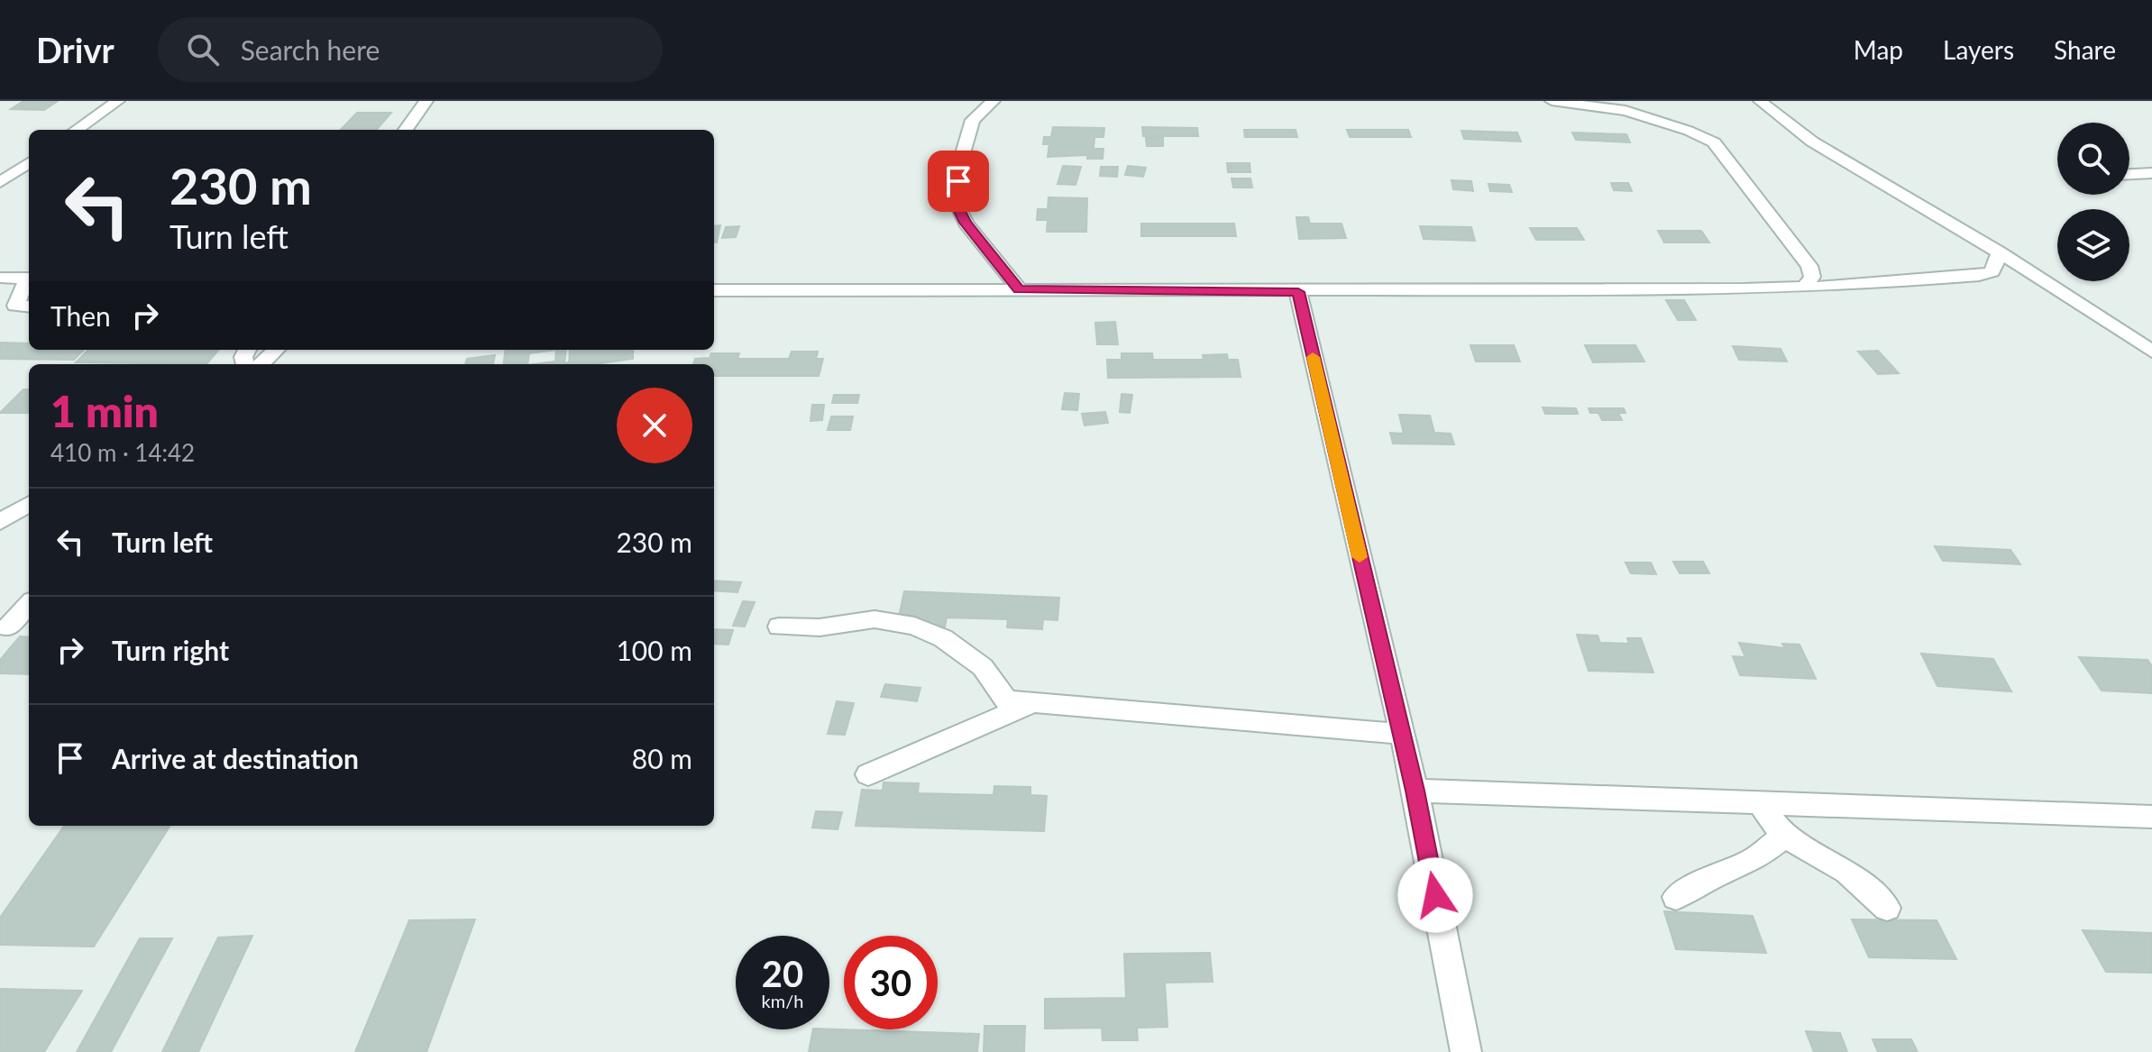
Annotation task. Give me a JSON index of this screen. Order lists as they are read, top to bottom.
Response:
{
  "page": {
    "header": "Drivr",
    "search": "Search here",
    "nav": ["Map", "Layers", "Share"],
    "turn": ["230 m", "Turn left"],
    "then": "Then",
    "heading": ["1 min", "410 m · 14:42"],
    "list": [
      {
        "name": "Turn left",
        "value": "230 m"
      },
      {
        "name": "Turn right",
        "value": "100 m"
      },
      {
        "name": "Arrive at destination",
        "value": "80 m"
      }
    ],
    "speed": "20 km/h",
    "limit": "30"
  }
}
